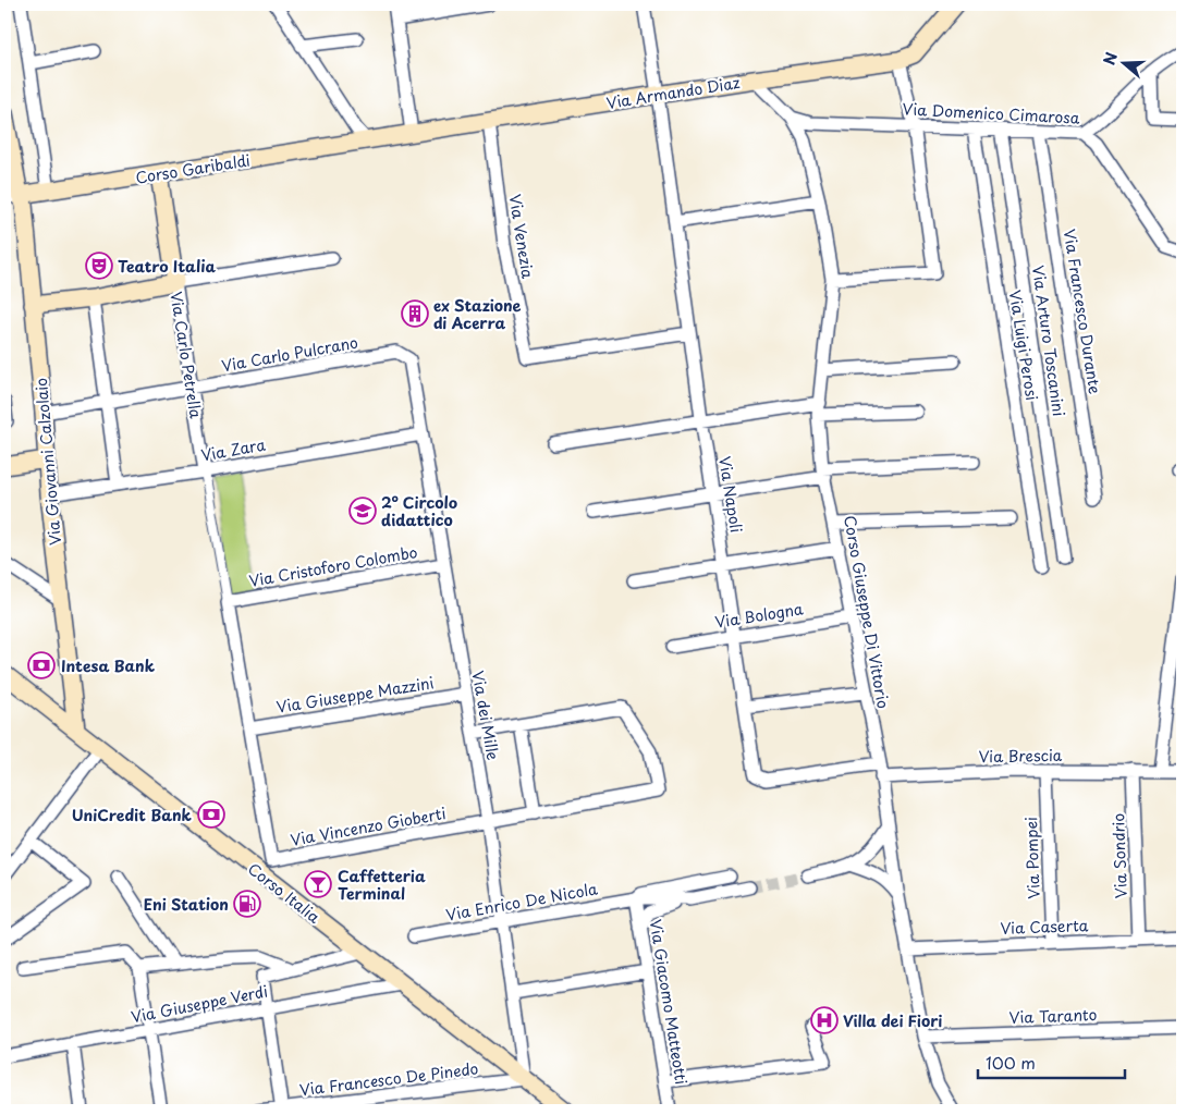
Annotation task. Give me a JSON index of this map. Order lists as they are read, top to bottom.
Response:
{
  "streets": {
    "main road": [
      "Via Armando Diaz",
      "Corso Garibaldi",
      "Via Carlo Petrella",
      "Via Giovanni Calzolaio",
      "Corso Italia"
    ],
    "street": [
      "Via Domenico Cimarosa",
      "Via Venezia",
      "Via Francesco Durante",
      "Via Arturo Toscanini",
      "Via Luigi Perosi",
      "Via Carlo Pulcrano",
      "Via Zara",
      "Via Napoli",
      "Via Cristoforo Colombo",
      "Corso Giuseppe Di Vittorio",
      "Via Bologna",
      "Via Giuseppe Mazzini",
      "Via dei Mille",
      "Via Brescia",
      "Via Vincenzo Gioberti",
      "Via Sondrio",
      "Via Pompei",
      "Via Enrico De Nicola",
      "Via Caserta",
      "Via Giacomo Matteotti",
      "Via Giuseppe Verdi",
      "Via Taranto",
      "Via Francesco De Pinedo"
    ]
  },
  "crossings": [
    ["Via Armando Diaz", "Corso Garibaldi"],
    ["Via Armando Diaz", "Via Venezia"],
    ["Via Armando Diaz", "Via Napoli"],
    ["Via Domenico Cimarosa", "Via Francesco Durante"],
    ["Via Domenico Cimarosa", "Via Arturo Toscanini"],
    ["Via Domenico Cimarosa", "Via Luigi Perosi"],
    ["Via Domenico Cimarosa", "Corso Giuseppe Di Vittorio"],
    ["Corso Garibaldi", "Via Carlo Petrella"],
    ["Corso Garibaldi", "Via Giovanni Calzolaio"],
    ["Via Venezia", "Via Napoli"],
    ["Via Carlo Pulcrano", "Via Carlo Petrella"],
    ["Via Carlo Pulcrano", "Via Giovanni Calzolaio"],
    ["Via Carlo Pulcrano", "Via dei Mille"],
    ["Via Carlo Petrella", "Via Zara"],
    ["Via Zara", "Via Giovanni Calzolaio"],
    ["Via Zara", "Via dei Mille"],
    ["Via Giovanni Calzolaio", "Corso Italia"],
    ["Via Napoli", "Corso Giuseppe Di Vittorio"],
    ["Via Napoli", "Via Bologna"],
    ["Via Cristoforo Colombo", "Via dei Mille"],
    ["Corso Giuseppe Di Vittorio", "Via Bologna"],
    ["Corso Giuseppe Di Vittorio", "Via Brescia"],
    ["Corso Giuseppe Di Vittorio", "Via Caserta"],
    ["Corso Giuseppe Di Vittorio", "Via Taranto"],
    ["Via Giuseppe Mazzini", "Via dei Mille"],
    ["Via dei Mille", "Via Vincenzo Gioberti"],
    ["Via dei Mille", "Corso Italia"],
    ["Via dei Mille", "Via Enrico De Nicola"],
    ["Via dei Mille", "Via Francesco De Pinedo"],
    ["Via Brescia", "Via Sondrio"],
    ["Via Brescia", "Via Pompei"],
    ["Via Sondrio", "Via Caserta"],
    ["Via Pompei", "Via Caserta"],
    ["Corso Italia", "Via Giuseppe Verdi"],
    ["Corso Italia", "Via Francesco De Pinedo"],
    ["Via Enrico De Nicola", "Via Giacomo Matteotti"]
  ],
  "places": {
    "theatre": ["Teatro Italia"],
    "building": ["ex Stazione di Acerra"],
    "school or university": ["2° Circolo didattico"],
    "bank": ["Intesa Bank", "UniCredit Bank"],
    "bar": ["Caffetteria Terminal"],
    "fuel station": ["Eni Station"],
    "hospital": ["Villa dei Fiori"]
  },
  "scale_bar": "100 m",
  "north": "left"
}
